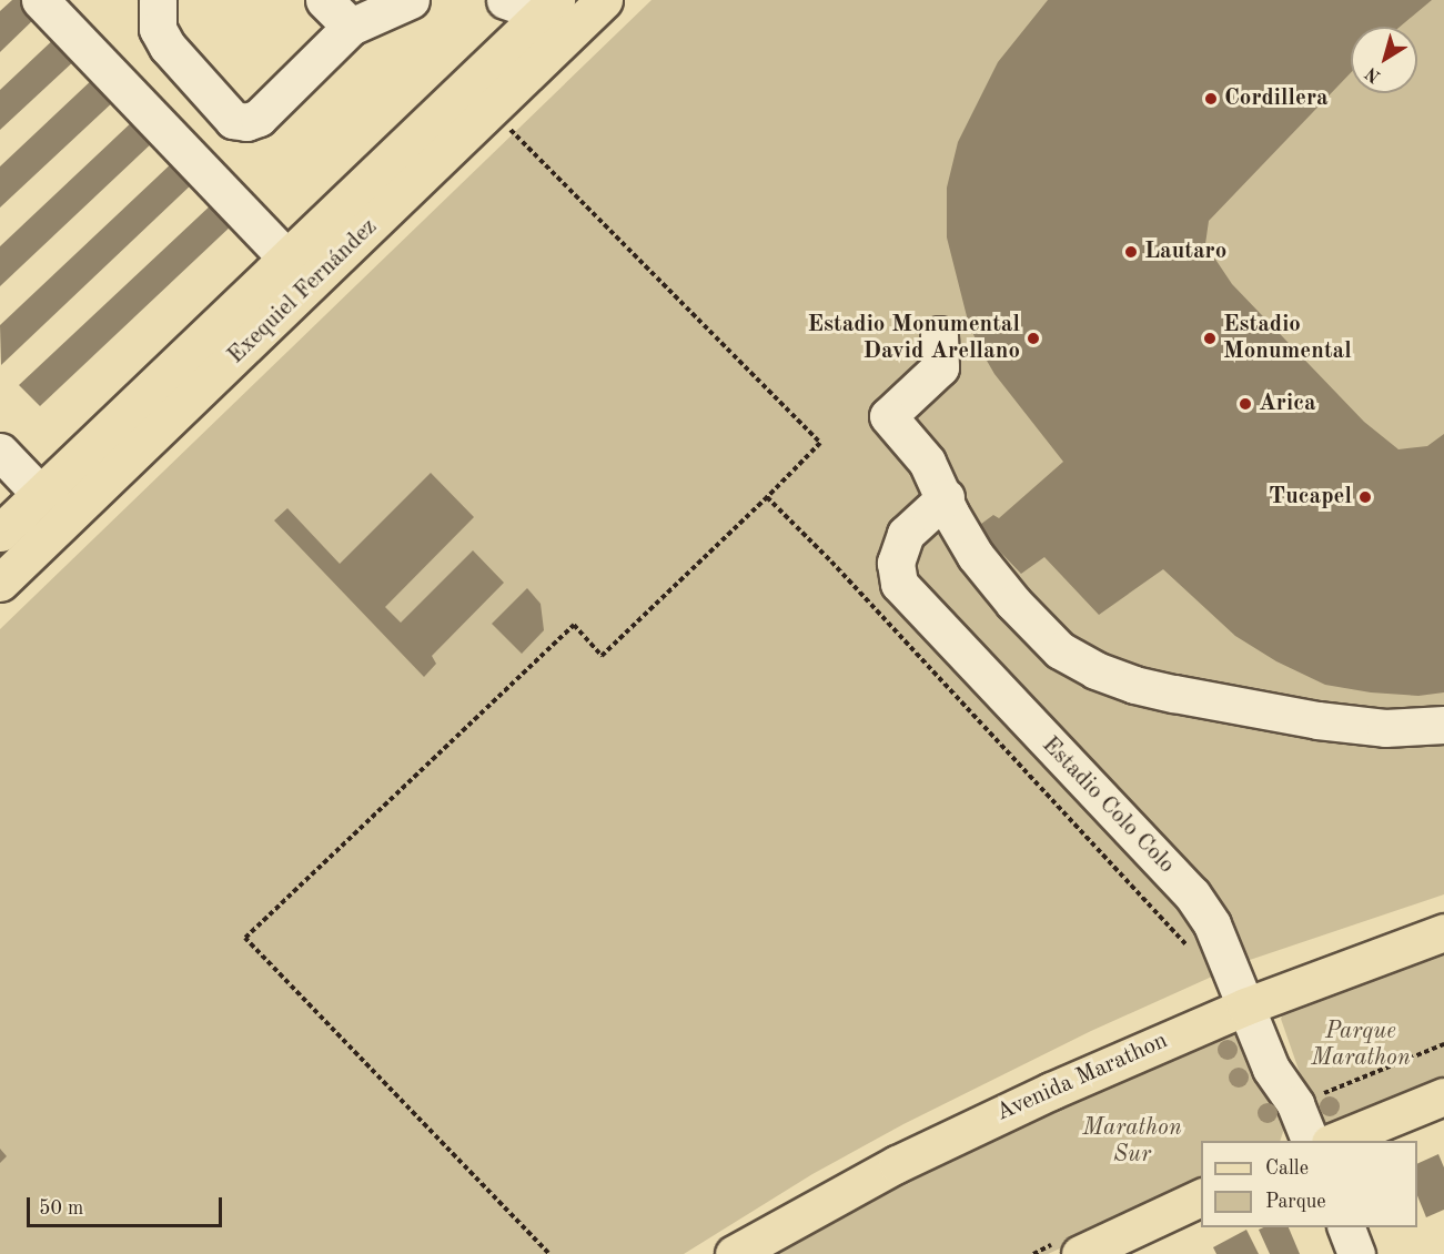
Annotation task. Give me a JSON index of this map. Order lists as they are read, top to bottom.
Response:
{
  "streets": {
    "main road": ["Exequiel Fernández", "Avenida Marathon"],
    "street": ["Estadio Colo Colo"]
  },
  "crossings": [
    ["Estadio Colo Colo", "Avenida Marathon"]
  ],
  "parks": ["Parque Marathon", "Marathon Sur"],
  "places": [
    "Cordillera",
    "Lautaro",
    "Estadio Monumental David Arellano",
    "Estadio Monumental",
    "Arica",
    "Tucapel"
  ],
  "legend": ["Calle", "Parque"],
  "scale_bar": "50 m",
  "north": "bottom left"
}
